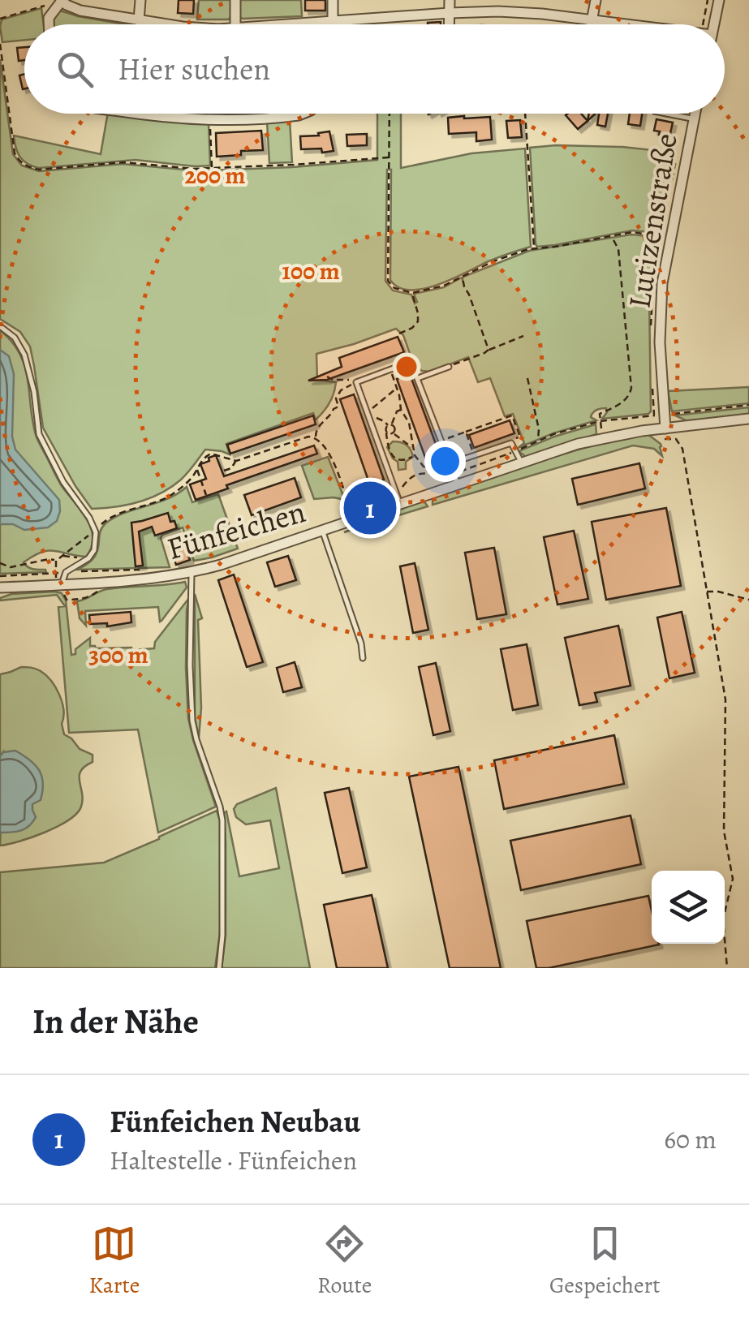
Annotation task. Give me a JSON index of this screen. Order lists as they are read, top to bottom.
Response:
{
  "streets": {
    "street": ["Lutizenstraße", "Fünfeichen"]
  },
  "crossings": [
    ["Lutizenstraße", "Fünfeichen"]
  ],
  "page": {
    "search": "Hier suchen",
    "pins": "1",
    "heading": "In der Nähe",
    "list": [
      {
        "mark": "1",
        "name": "Fünfeichen Neubau",
        "note": "Haltestelle · Fünfeichen",
        "value": "60 m"
      }
    ],
    "nav": ["Karte", "Route", "Gespeichert"]
  },
  "rings": ["200 m", "100 m", "300 m"]
}
